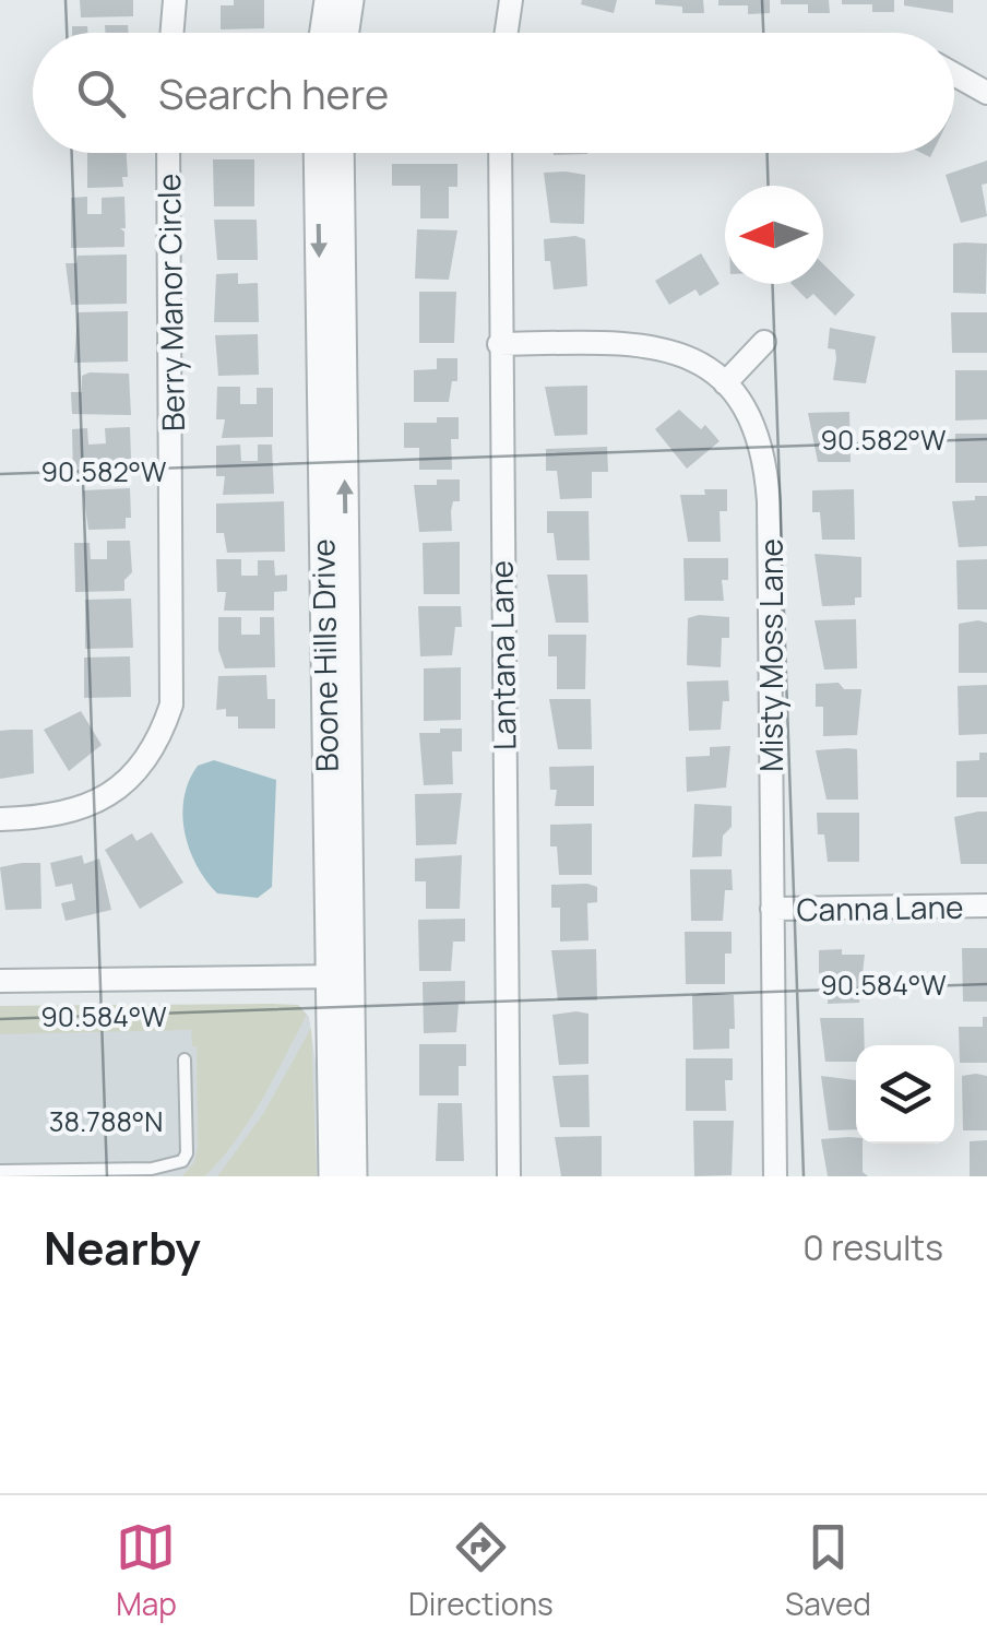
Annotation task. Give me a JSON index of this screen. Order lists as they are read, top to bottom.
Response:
{
  "streets": {
    "street": [
      "Berry Manor Circle",
      "Boone Hills Drive",
      "Lantana Lane",
      "Misty Moss Lane",
      "Canna Lane"
    ]
  },
  "crossings": [
    ["Lantana Lane", "Misty Moss Lane"],
    ["Misty Moss Lane", "Canna Lane"]
  ],
  "north": "left",
  "page": {
    "search": "Search here",
    "heading": ["Nearby", "0 results"],
    "nav": ["Map", "Directions", "Saved"]
  },
  "coordinates": ["90.582°W", "90.584°W", "38.788°N"]
}
